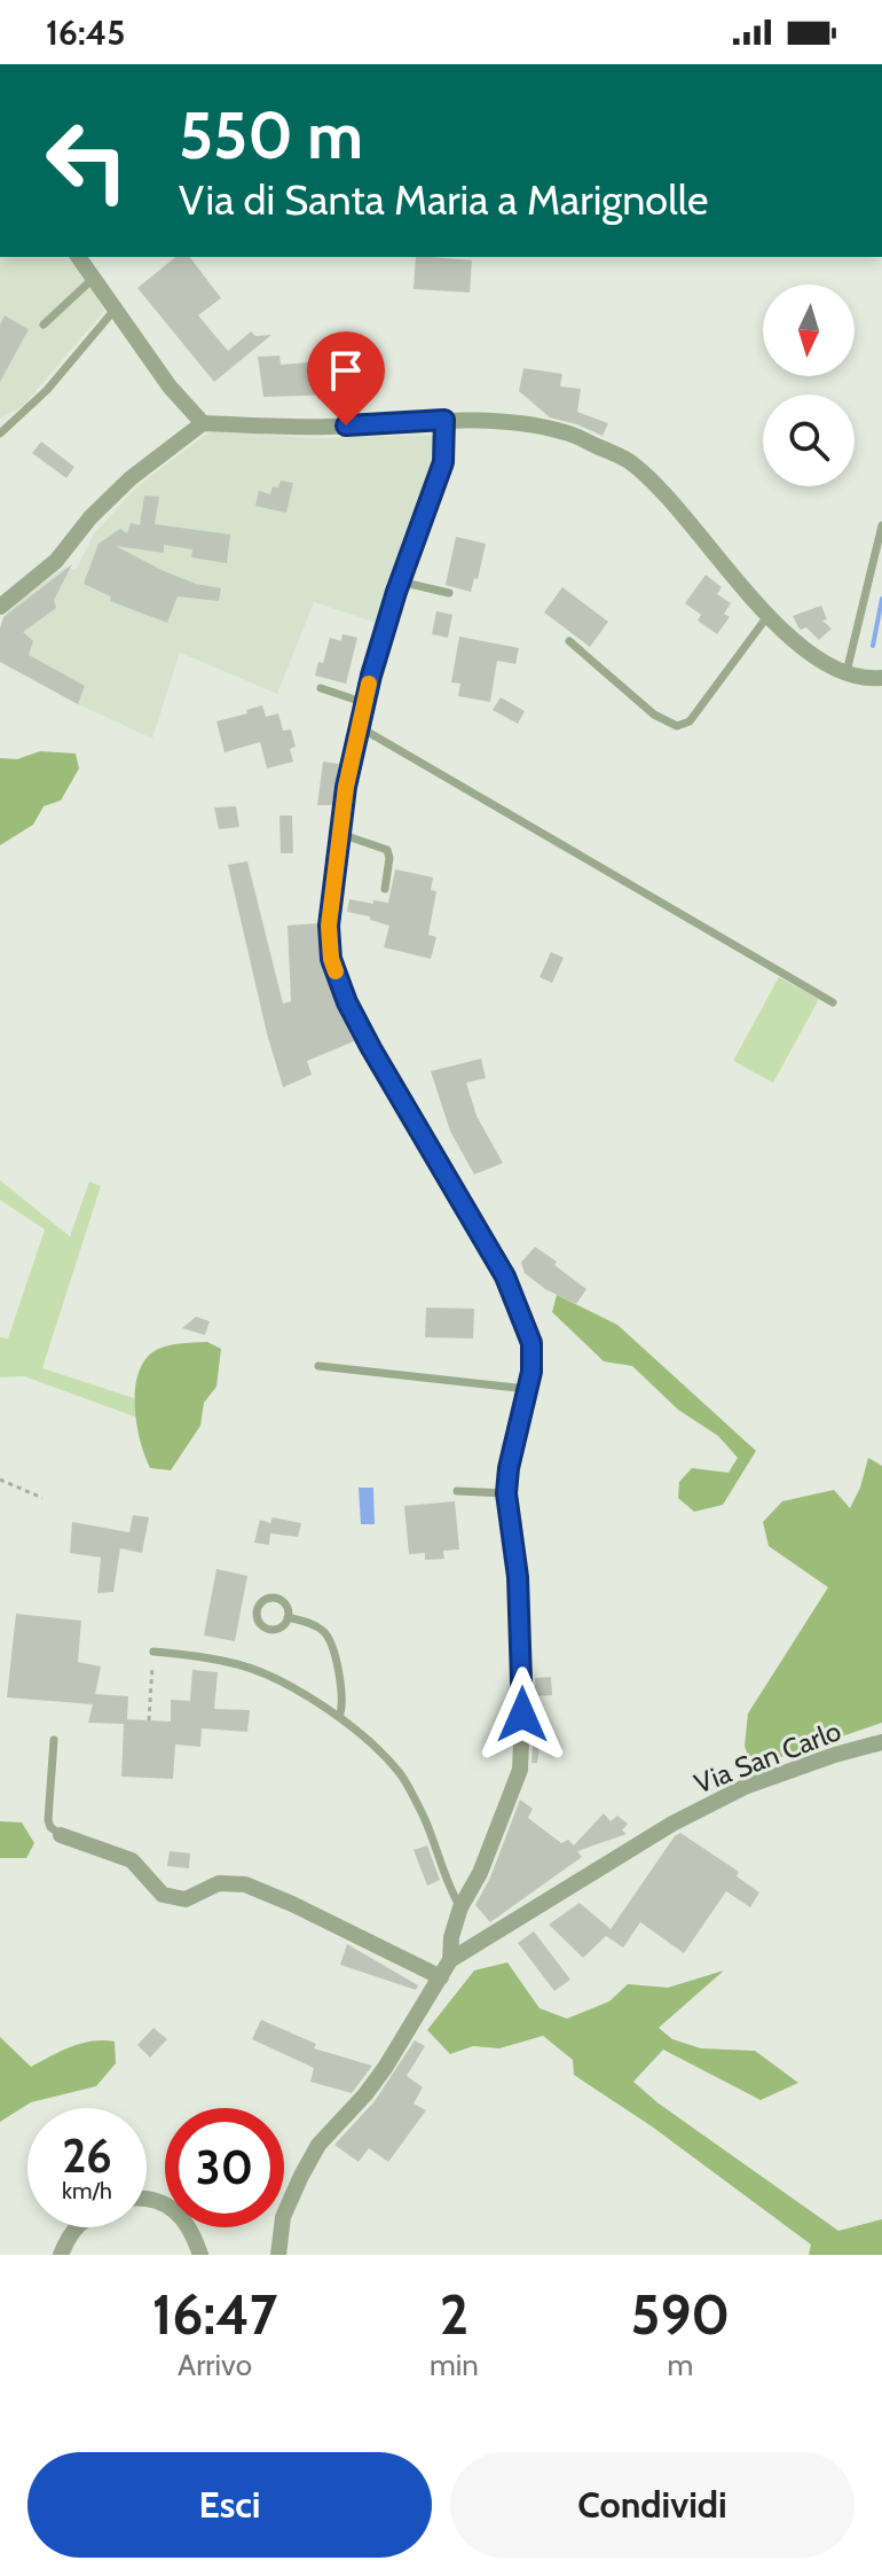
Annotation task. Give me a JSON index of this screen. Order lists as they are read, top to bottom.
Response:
{
  "streets": {
    "street": ["Via San Carlo"]
  },
  "north": "bottom",
  "page": {
    "status": "16:45",
    "turn": ["550 m", "Via di Santa Maria a Marignolle"],
    "speed": "26 km/h",
    "limit": "30",
    "eta": [
      "16:47",
      "Arrivo",
      "2",
      "min",
      "590",
      "m"
    ],
    "buttons": ["Esci", "Condividi"]
  }
}
